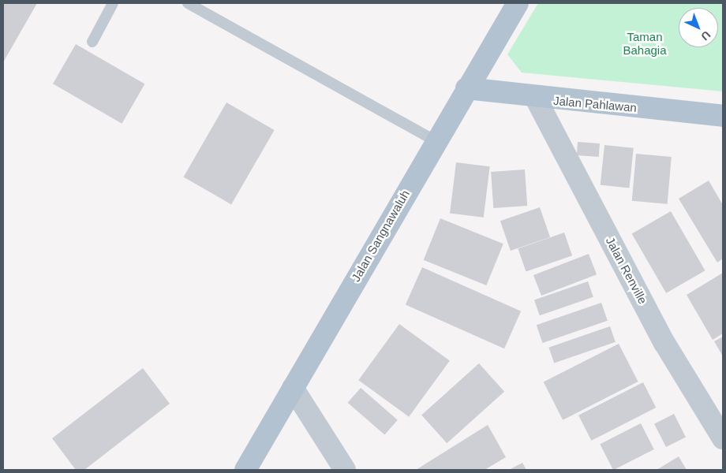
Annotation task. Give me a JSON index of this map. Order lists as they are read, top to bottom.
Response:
{
  "streets": {
    "main road": ["Jalan Pahlawan", "Jalan Sangnawaluh"],
    "street": ["Jalan Renville"]
  },
  "crossings": [
    ["Jalan Pahlawan", "Jalan Sangnawaluh"],
    ["Jalan Pahlawan", "Jalan Renville"]
  ],
  "parks": ["Taman Bahagia"],
  "north": "bottom right"
}
